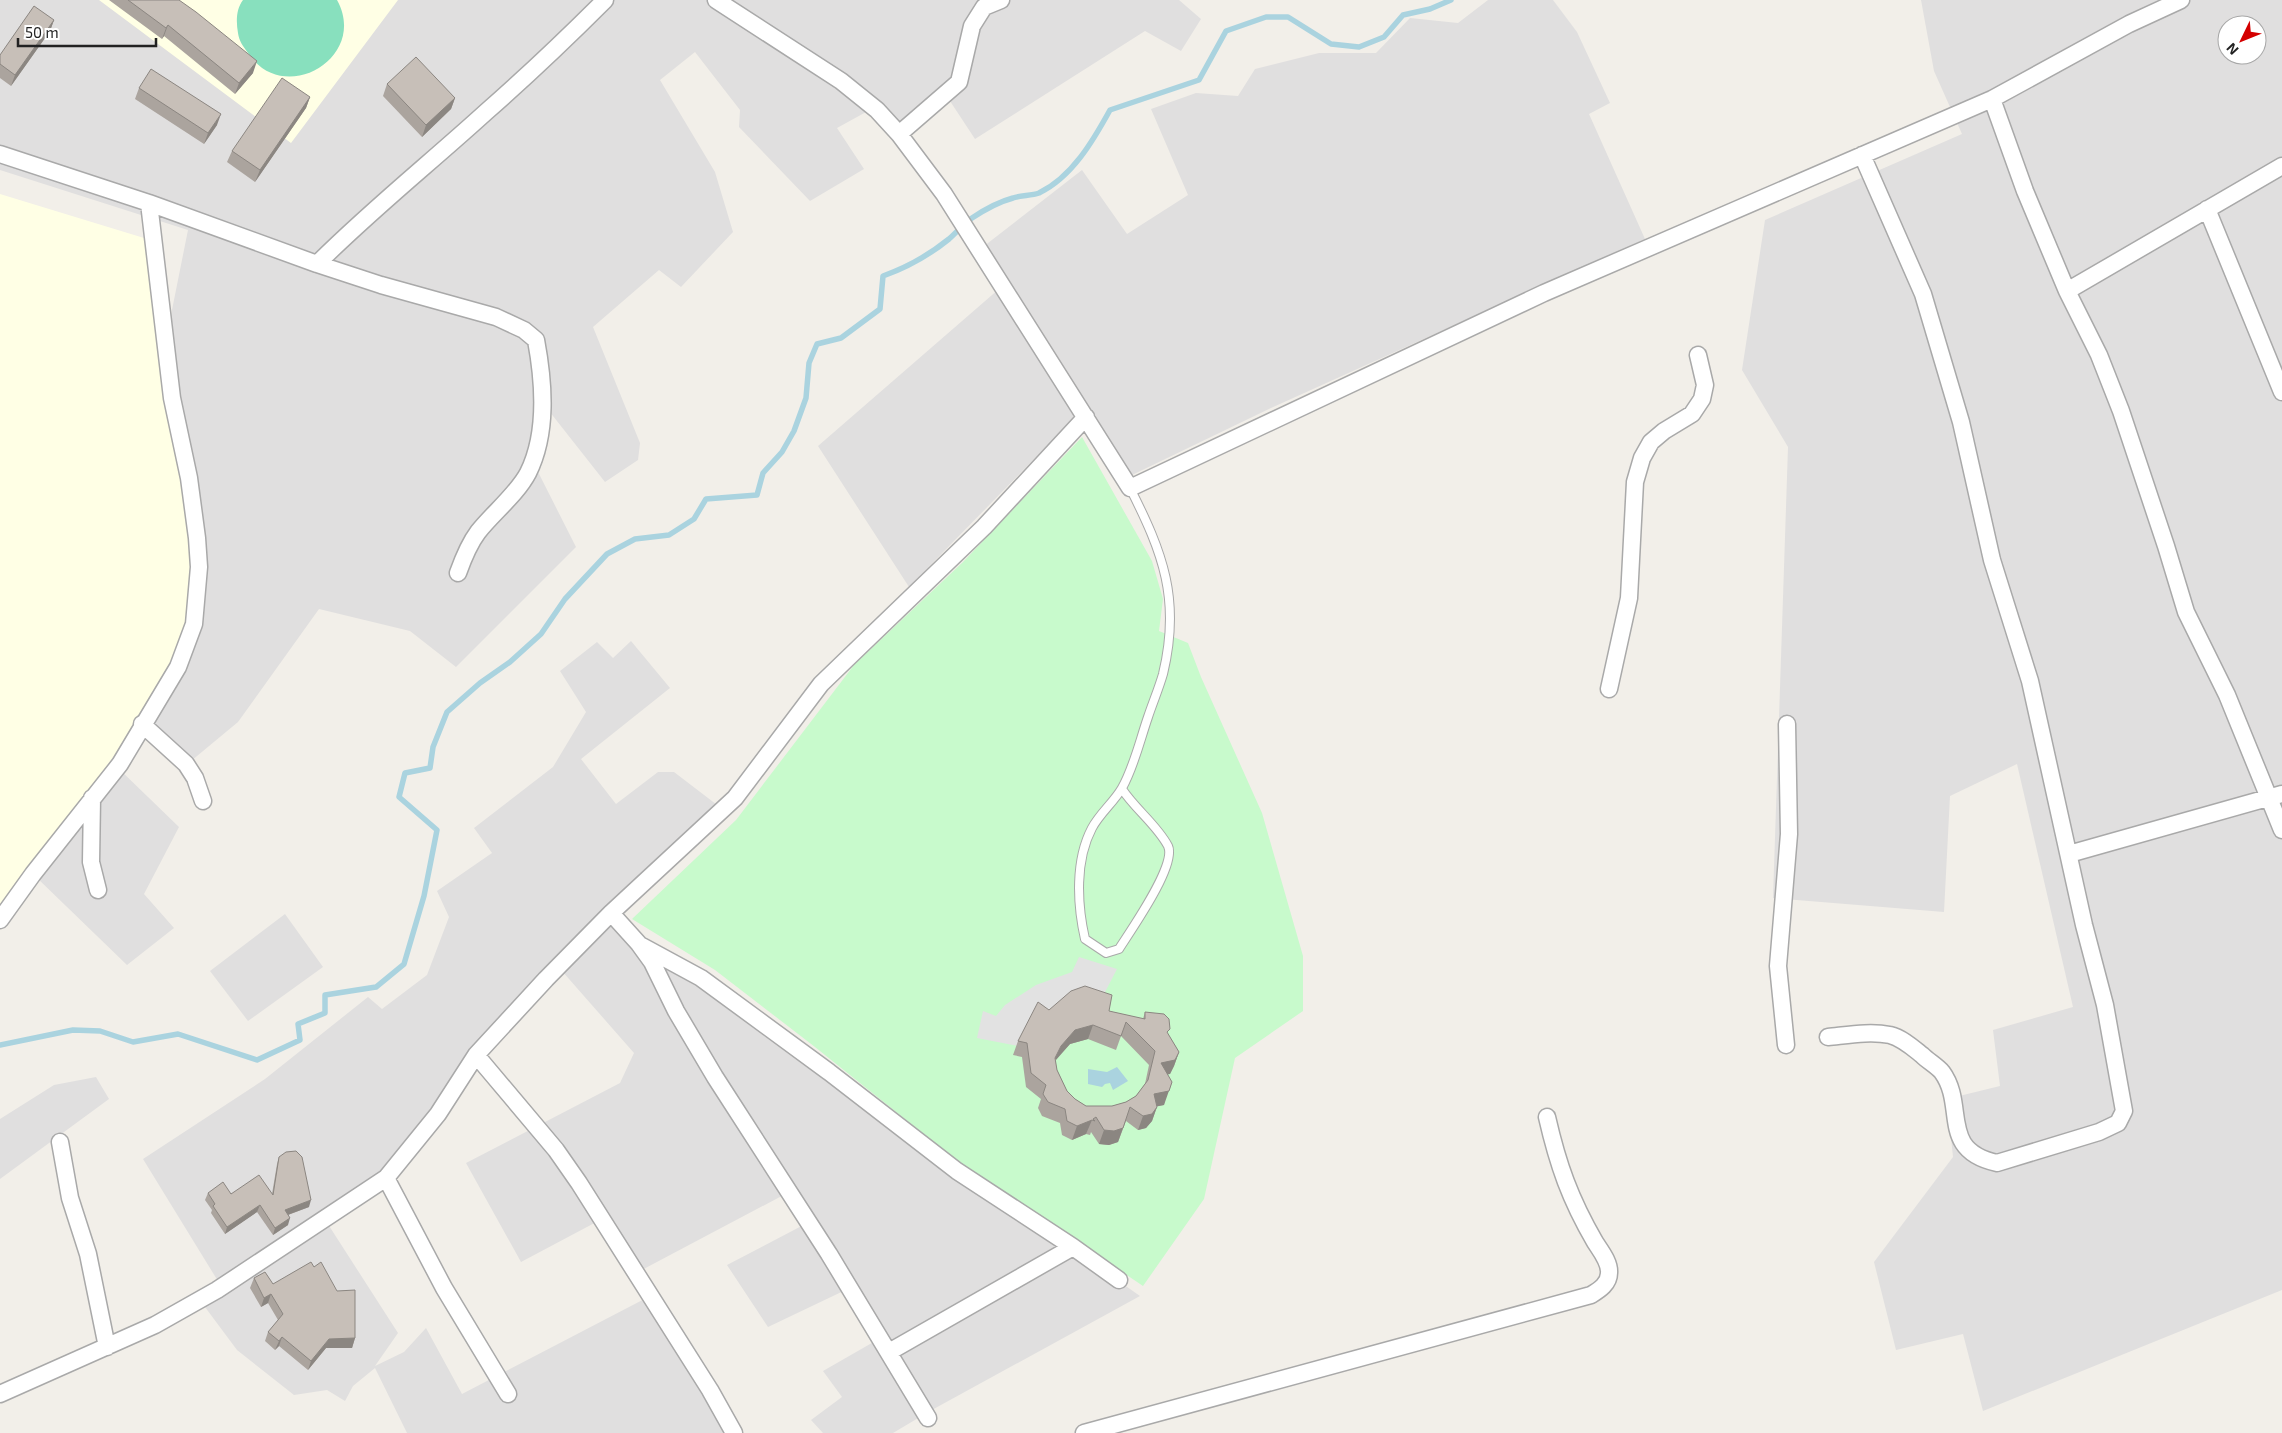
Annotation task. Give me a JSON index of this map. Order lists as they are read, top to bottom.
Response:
{
  "scale_bar": "50 m",
  "north": "bottom left"
}
